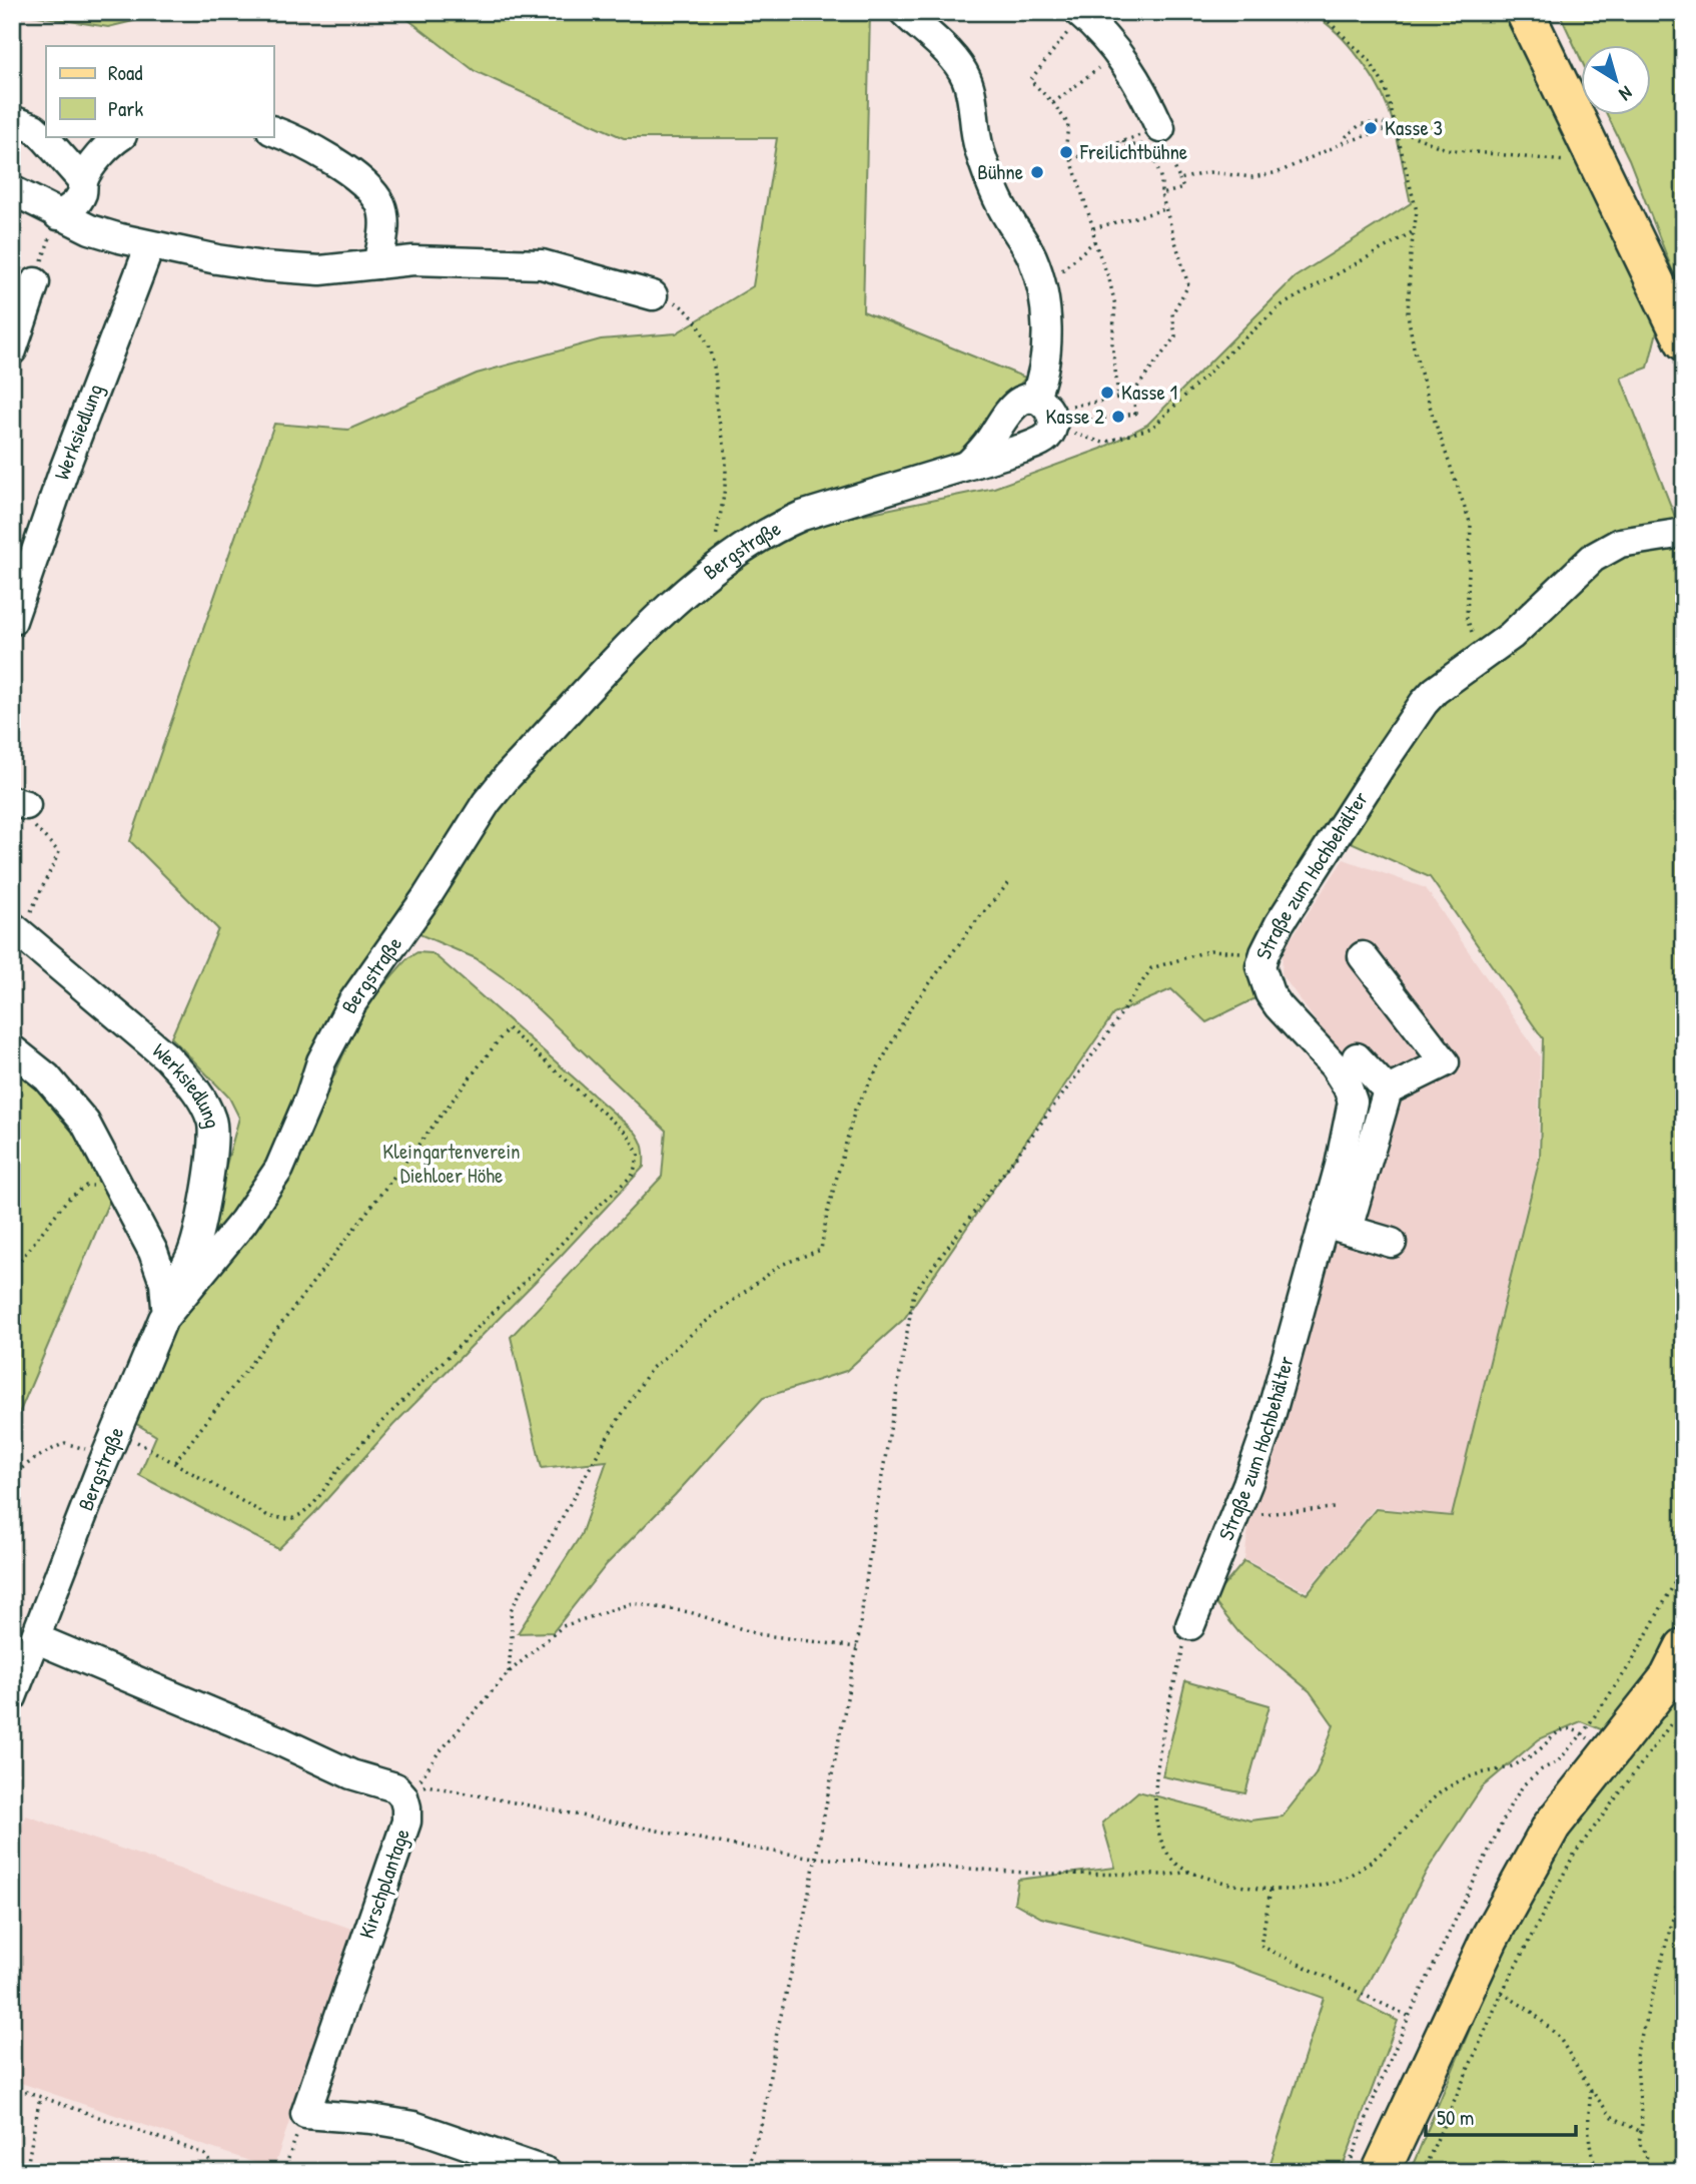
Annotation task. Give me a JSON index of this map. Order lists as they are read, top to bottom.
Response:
{
  "streets": {
    "street": [
      "Werksiedlung",
      "Bergstraße",
      "Straße zum Hochbehälter",
      "Kirschplantage"
    ]
  },
  "crossings": [
    ["Werksiedlung", "Bergstraße"],
    ["Bergstraße", "Kirschplantage"]
  ],
  "parks": ["Kleingartenverein Diehloer Höhe"],
  "places": [
    "Kasse 3",
    "Freilichtbühne",
    "Bühne",
    "Kasse 1",
    "Kasse 2"
  ],
  "legend": ["Road", "Park"],
  "scale_bar": "50 m",
  "north": "bottom right"
}
